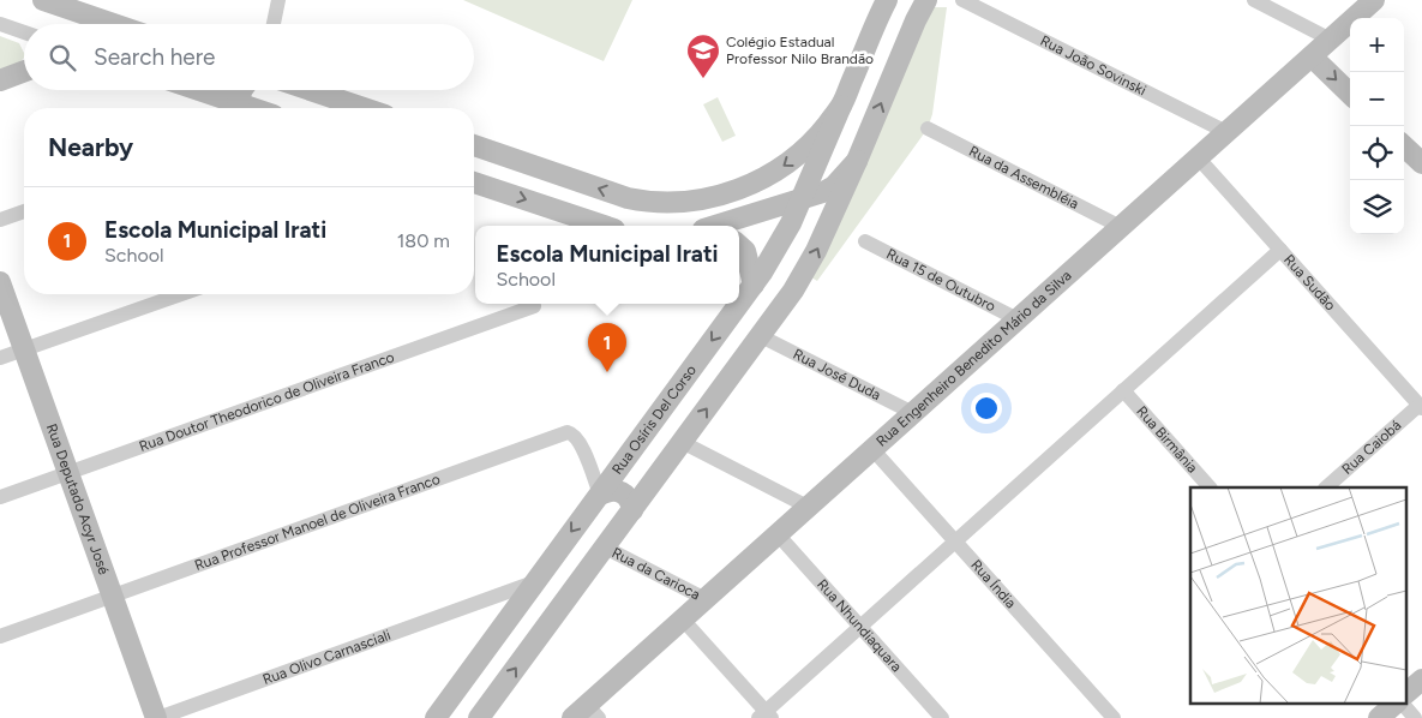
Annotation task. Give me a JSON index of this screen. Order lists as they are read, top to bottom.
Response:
{
  "streets": {
    "street": [
      "Rua João Sovinski",
      "Rua da Assembléia",
      "Rua 15 de Outubro",
      "Rua Sudão",
      "Rua Engenheiro Benedito Mário da Silva",
      "Rua José Duda",
      "Rua Doutor Theodorico de Oliveira Franco",
      "Rua Osíris Del Corso",
      "Rua Birmânia",
      "Rua Caiobá",
      "Rua Deputado Acyr José",
      "Rua Professor Manoel de Oliveira Franco",
      "Rua da Carioca",
      "Rua Índia",
      "Rua Nhundiaquara",
      "Rua Olivo Carnasciali"
    ]
  },
  "crossings": [
    ["Rua João Sovinski", "Rua Engenheiro Benedito Mário da Silva"],
    ["Rua da Assembléia", "Rua Engenheiro Benedito Mário da Silva"],
    ["Rua 15 de Outubro", "Rua Engenheiro Benedito Mário da Silva"],
    ["Rua Sudão", "Rua Engenheiro Benedito Mário da Silva"],
    ["Rua Sudão", "Rua Caiobá"],
    ["Rua Engenheiro Benedito Mário da Silva", "Rua José Duda"],
    ["Rua Engenheiro Benedito Mário da Silva", "Rua da Carioca"],
    ["Rua Engenheiro Benedito Mário da Silva", "Rua Índia"],
    ["Rua Engenheiro Benedito Mário da Silva", "Rua Nhundiaquara"],
    ["Rua Doutor Theodorico de Oliveira Franco", "Rua Deputado Acyr José"],
    ["Rua Osíris Del Corso", "Rua Professor Manoel de Oliveira Franco"],
    ["Rua Osíris Del Corso", "Rua Olivo Carnasciali"],
    ["Rua Deputado Acyr José", "Rua Professor Manoel de Oliveira Franco"],
    ["Rua Deputado Acyr José", "Rua Olivo Carnasciali"]
  ],
  "places": {
    "school or university": ["Colégio Estadual Professor Nilo Brandão"]
  },
  "page": {
    "map_buttons": ["+", "−"],
    "search": "Search here",
    "heading": "Nearby",
    "list": [
      {
        "mark": "1",
        "name": "Escola Municipal Irati",
        "note": "School",
        "value": "180 m"
      }
    ],
    "popup": ["Escola Municipal Irati", "School"],
    "pins": "1"
  }
}
